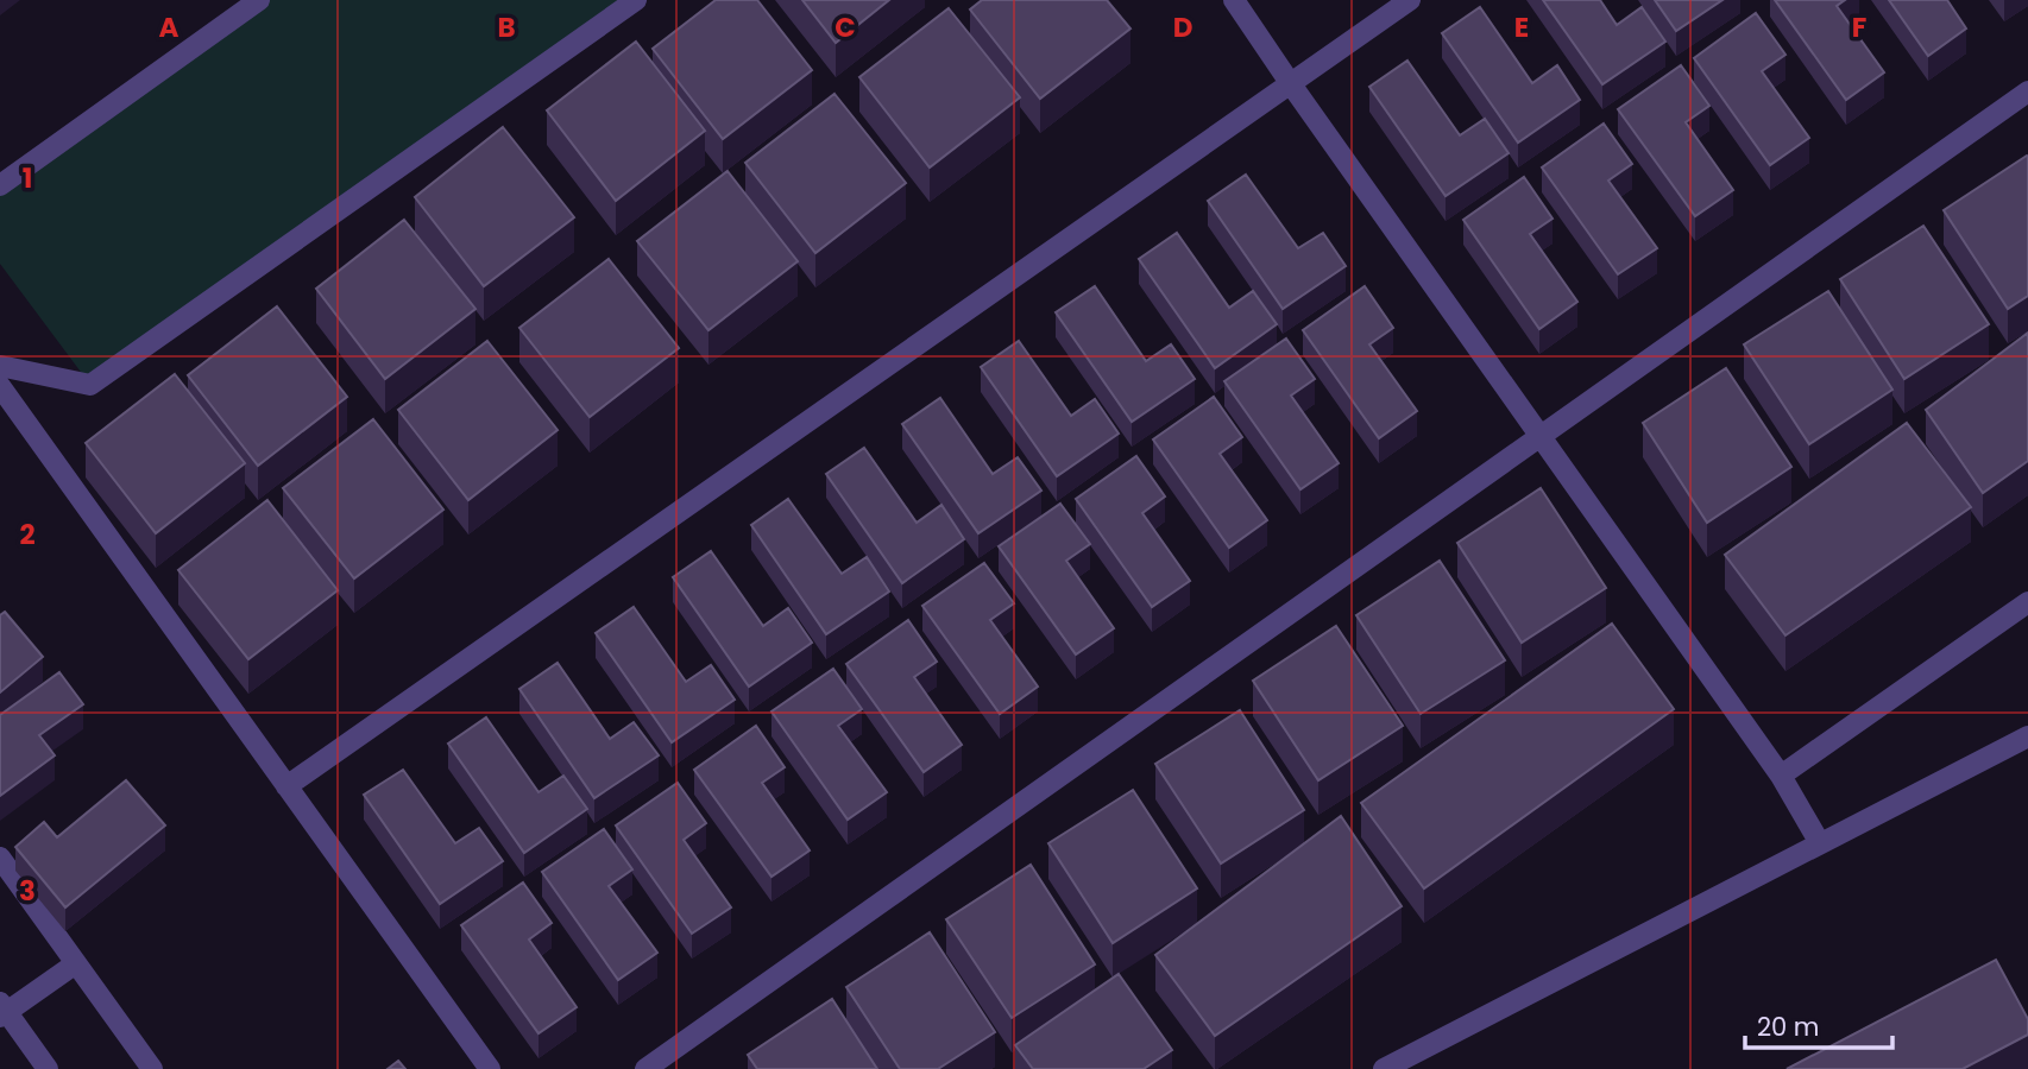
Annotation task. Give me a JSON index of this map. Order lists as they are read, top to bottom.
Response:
{
  "scale_bar": "20 m",
  "grid": {
    "columns": [
      "A",
      "B",
      "C",
      "D",
      "E",
      "F"
    ],
    "rows": ["1", "2", "3"]
  }
}
